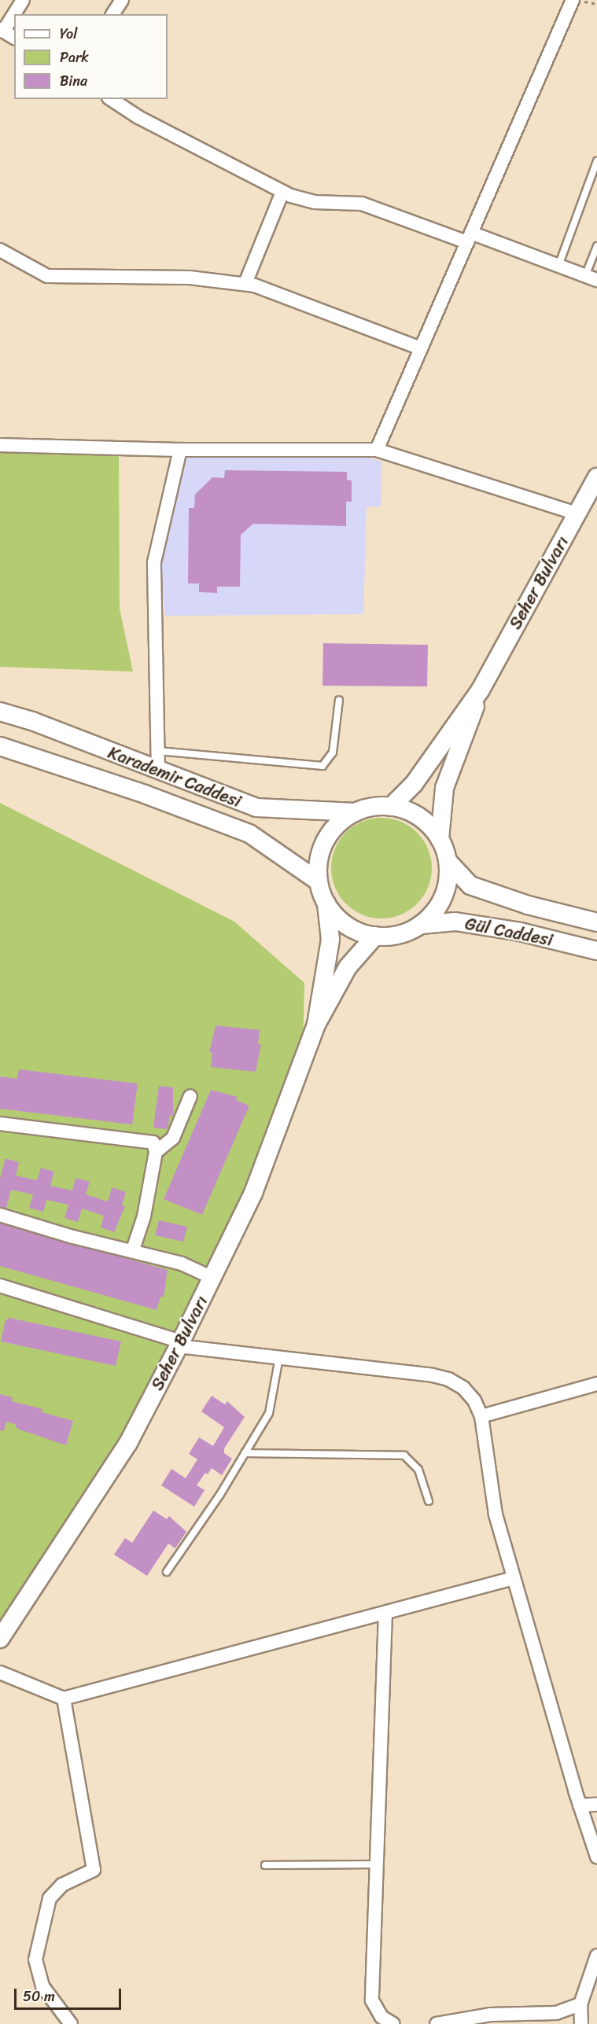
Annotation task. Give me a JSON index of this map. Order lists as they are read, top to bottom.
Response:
{
  "streets": {
    "street": ["Seher Bulvarı", "Karademir Caddesi", "Gül Caddesi"]
  },
  "crossings": [
    ["Seher Bulvarı", "Karademir Caddesi"],
    ["Seher Bulvarı", "Gül Caddesi"],
    ["Karademir Caddesi", "Gül Caddesi"]
  ],
  "legend": ["Yol", "Park", "Bina"],
  "scale_bar": "50 m"
}
